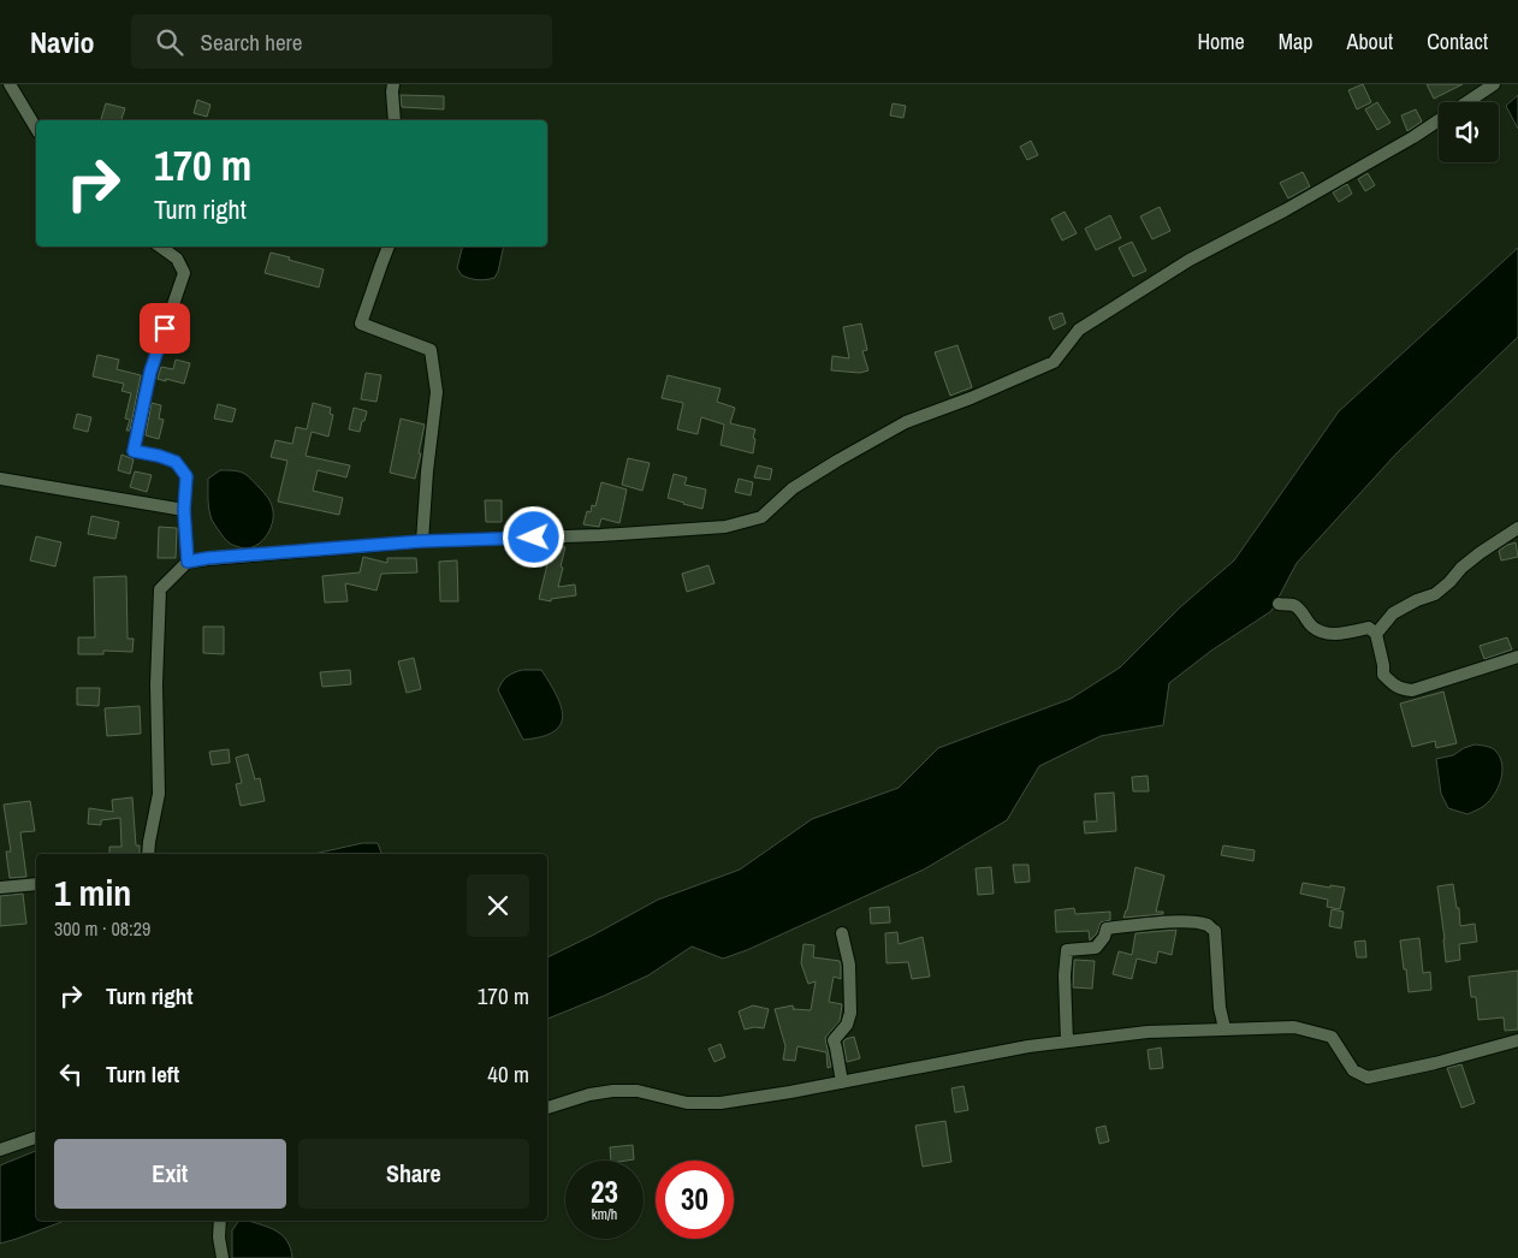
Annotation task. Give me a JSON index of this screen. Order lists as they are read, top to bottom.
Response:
{
  "page": {
    "header": "Navio",
    "search": "Search here",
    "nav": [
      "Home",
      "Map",
      "About",
      "Contact"
    ],
    "turn": ["170 m", "Turn right"],
    "heading": ["1 min", "300 m · 08:29"],
    "list": [
      {
        "name": "Turn right",
        "value": "170 m"
      },
      {
        "name": "Turn left",
        "value": "40 m"
      }
    ],
    "buttons": ["Exit", "Share"],
    "speed": "23 km/h",
    "limit": "30"
  }
}
